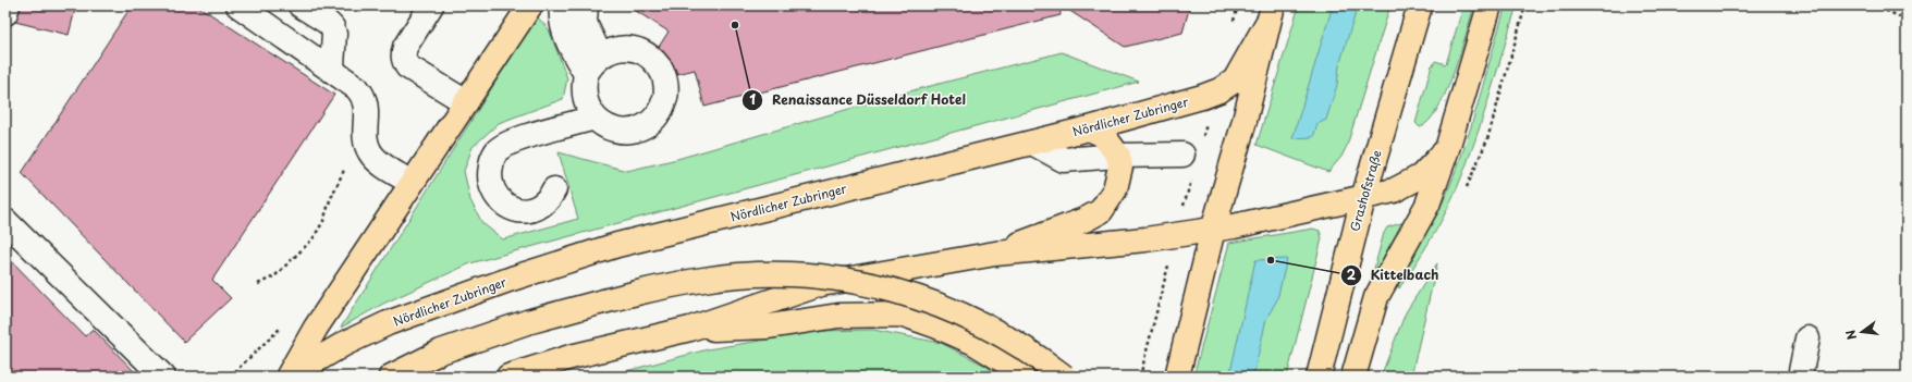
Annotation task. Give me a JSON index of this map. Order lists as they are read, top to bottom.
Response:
{
  "streets": {
    "main road": ["Nördlicher Zubringer", "Grashofstraße"]
  },
  "places": ["Renaissance Düsseldorf Hotel", "Kittelbach"],
  "north": "left"
}
